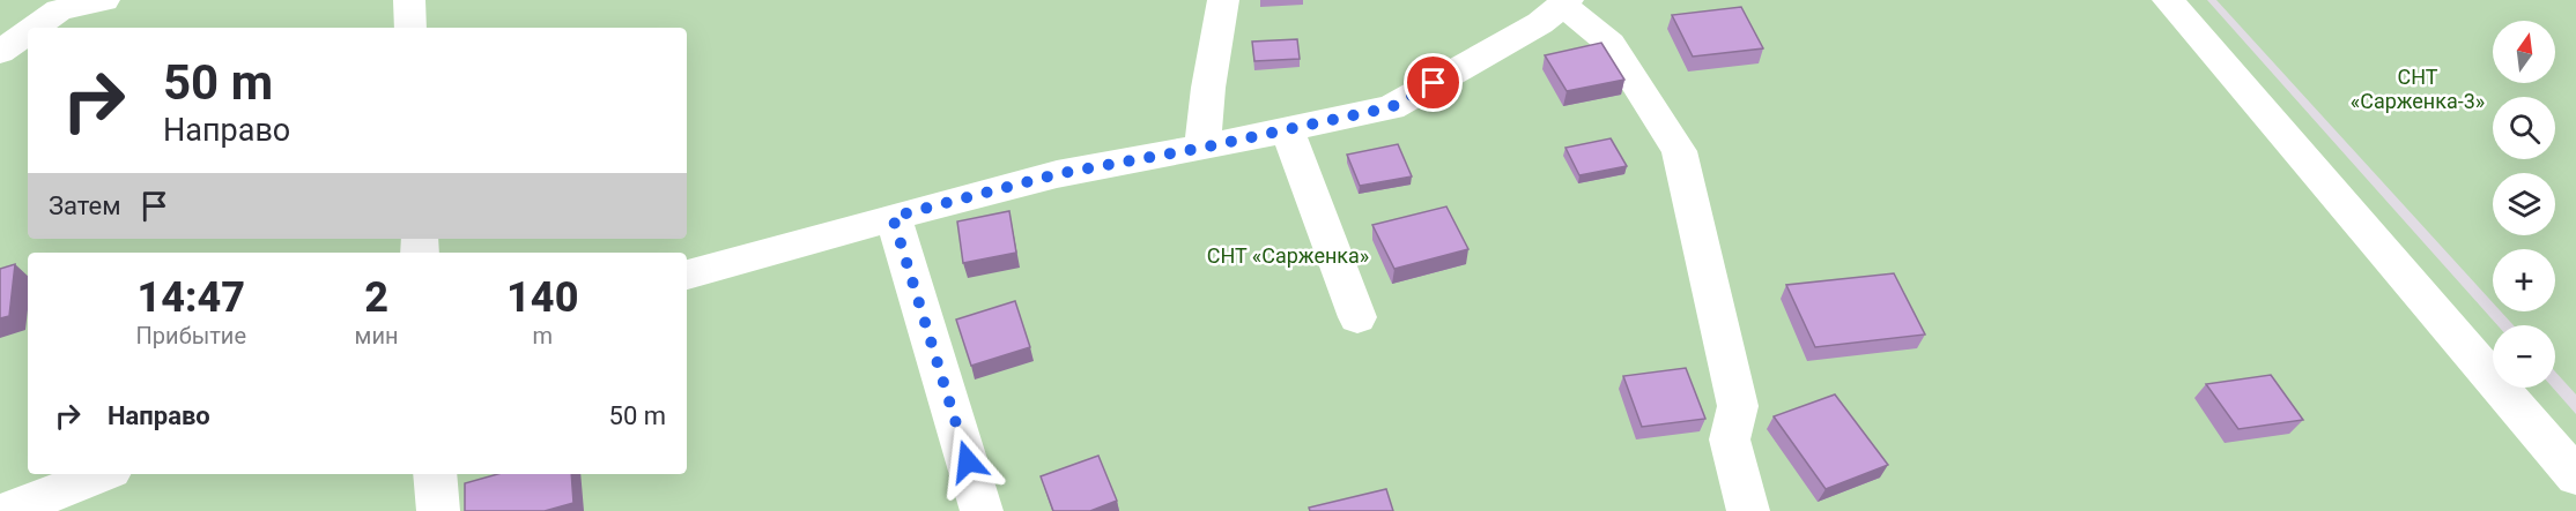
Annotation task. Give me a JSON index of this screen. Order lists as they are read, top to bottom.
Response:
{
  "parks": ["СНТ «Сарженка-3»", "СНТ «Сарженка»"],
  "north": "top",
  "page": {
    "map_buttons": ["+", "−"],
    "turn": ["50 m", "Направо"],
    "then": "Затем",
    "eta": [
      "14:47",
      "Прибытие",
      "2",
      "мин",
      "140",
      "m"
    ],
    "list": [
      {
        "name": "Направо",
        "value": "50 m"
      }
    ]
  }
}
